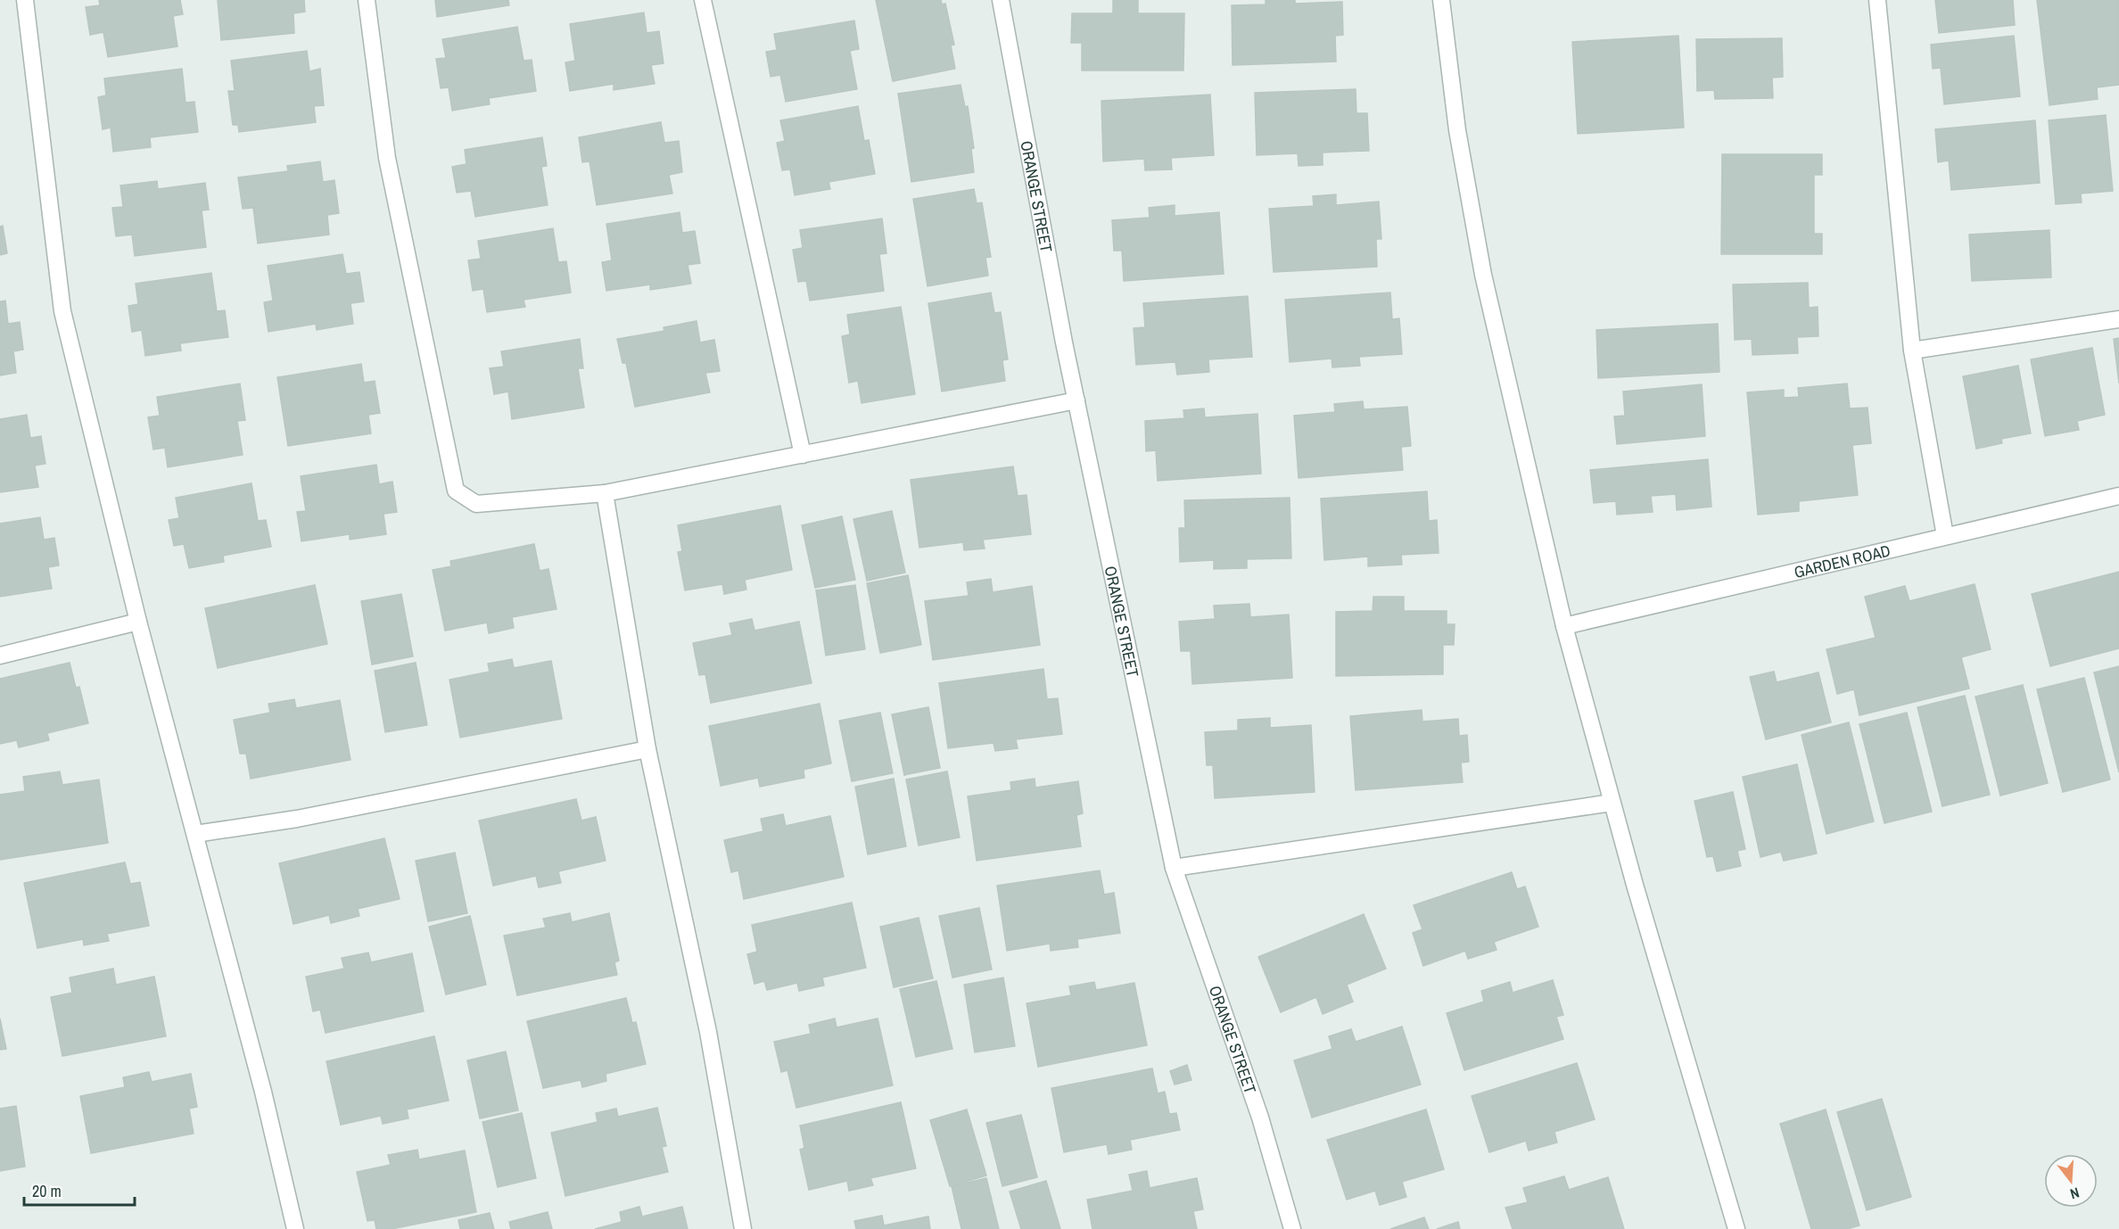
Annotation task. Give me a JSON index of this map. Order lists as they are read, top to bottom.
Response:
{
  "streets": {
    "street": ["ORANGE STREET", "GARDEN ROAD"]
  },
  "scale_bar": "20 m",
  "north": "bottom"
}
